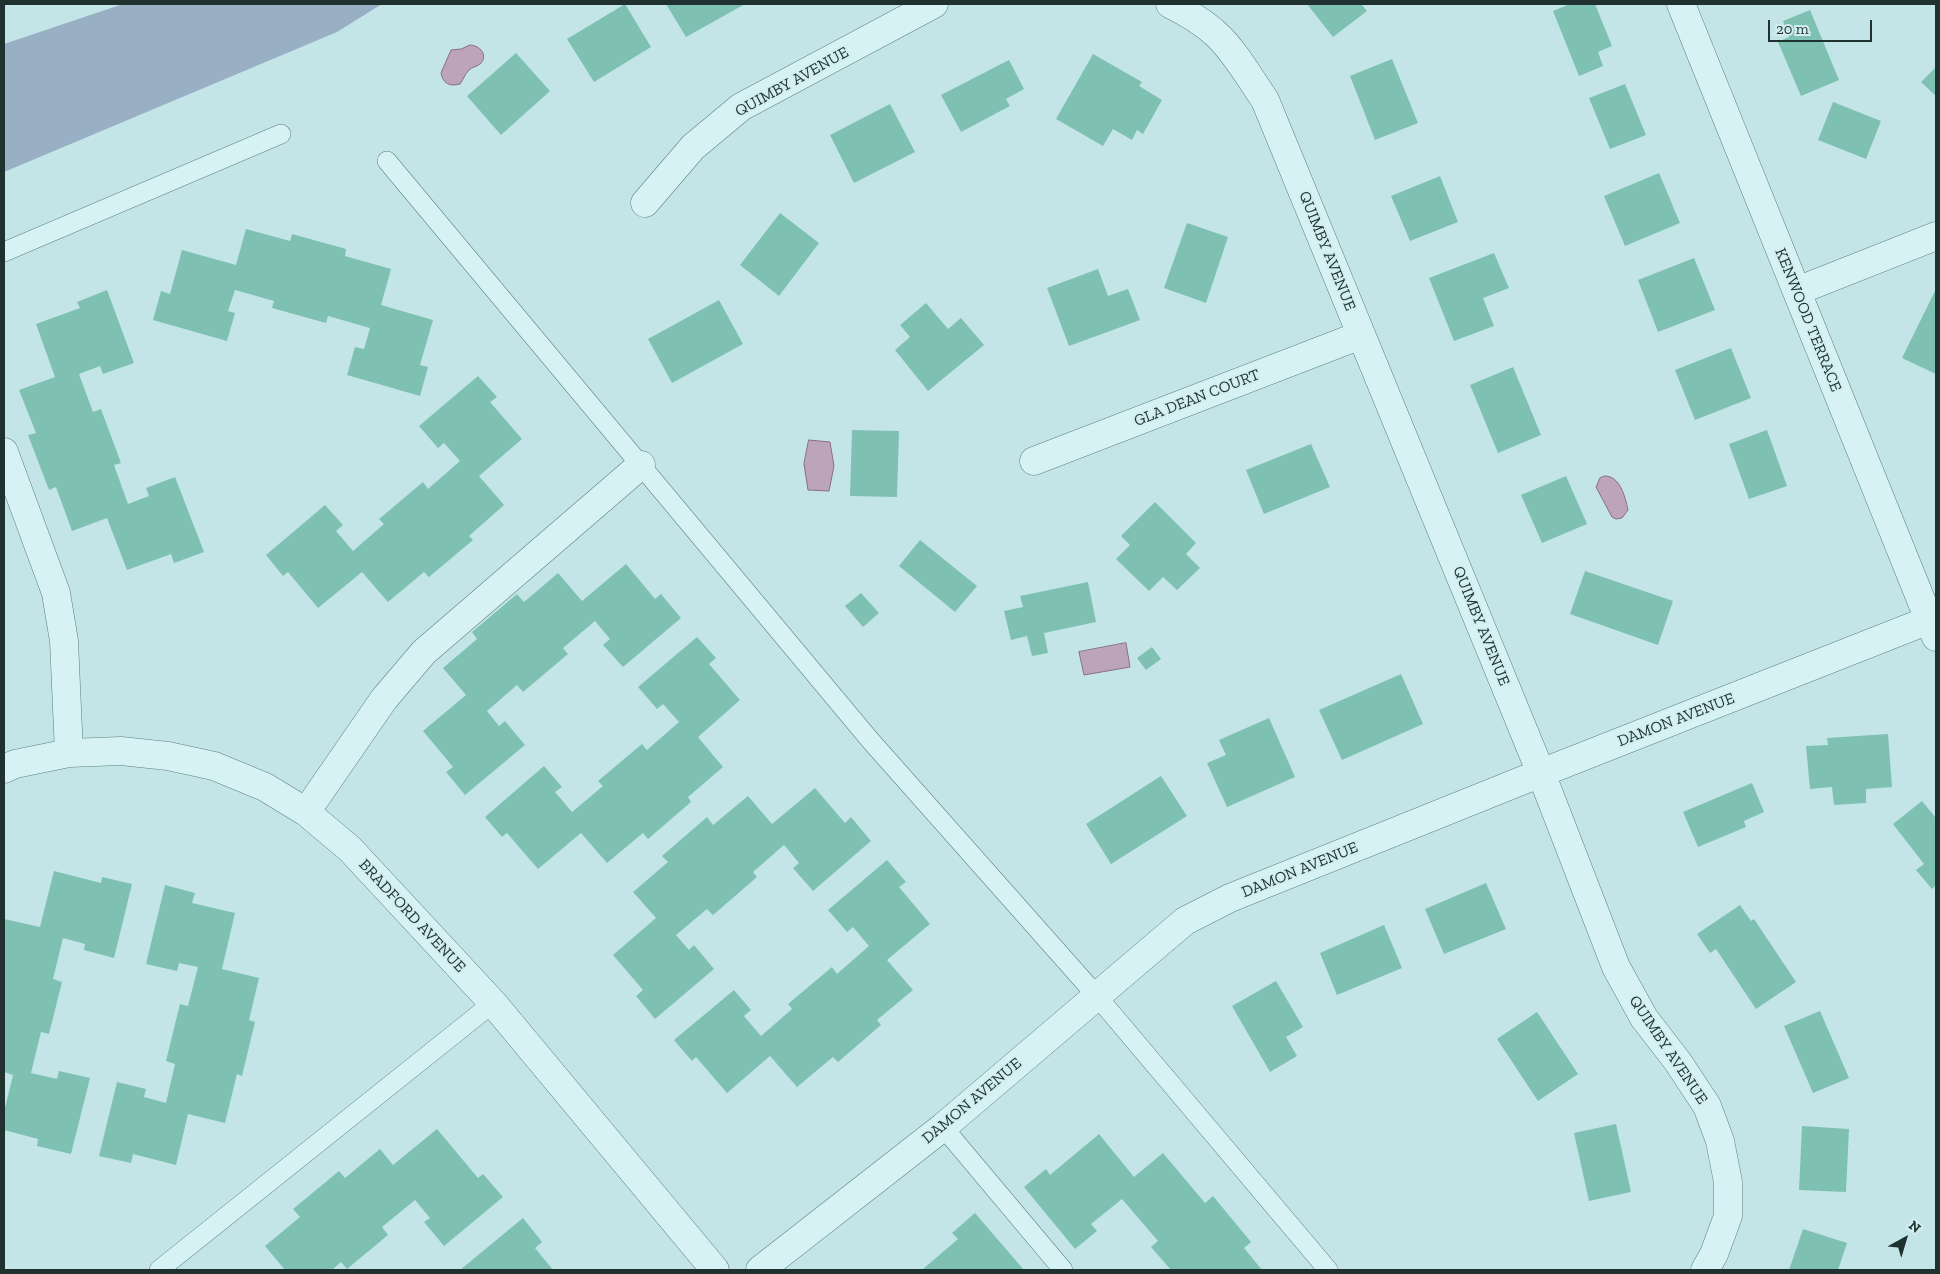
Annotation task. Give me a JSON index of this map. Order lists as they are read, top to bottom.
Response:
{
  "streets": {
    "street": [
      "QUIMBY AVENUE",
      "KENWOOD TERRACE",
      "GLA DEAN COURT",
      "DAMON AVENUE",
      "BRADFORD AVENUE"
    ]
  },
  "crossings": [
    ["QUIMBY AVENUE", "GLA DEAN COURT"],
    ["QUIMBY AVENUE", "DAMON AVENUE"],
    ["KENWOOD TERRACE", "DAMON AVENUE"]
  ],
  "scale_bar": "20 m",
  "north": "top right"
}
